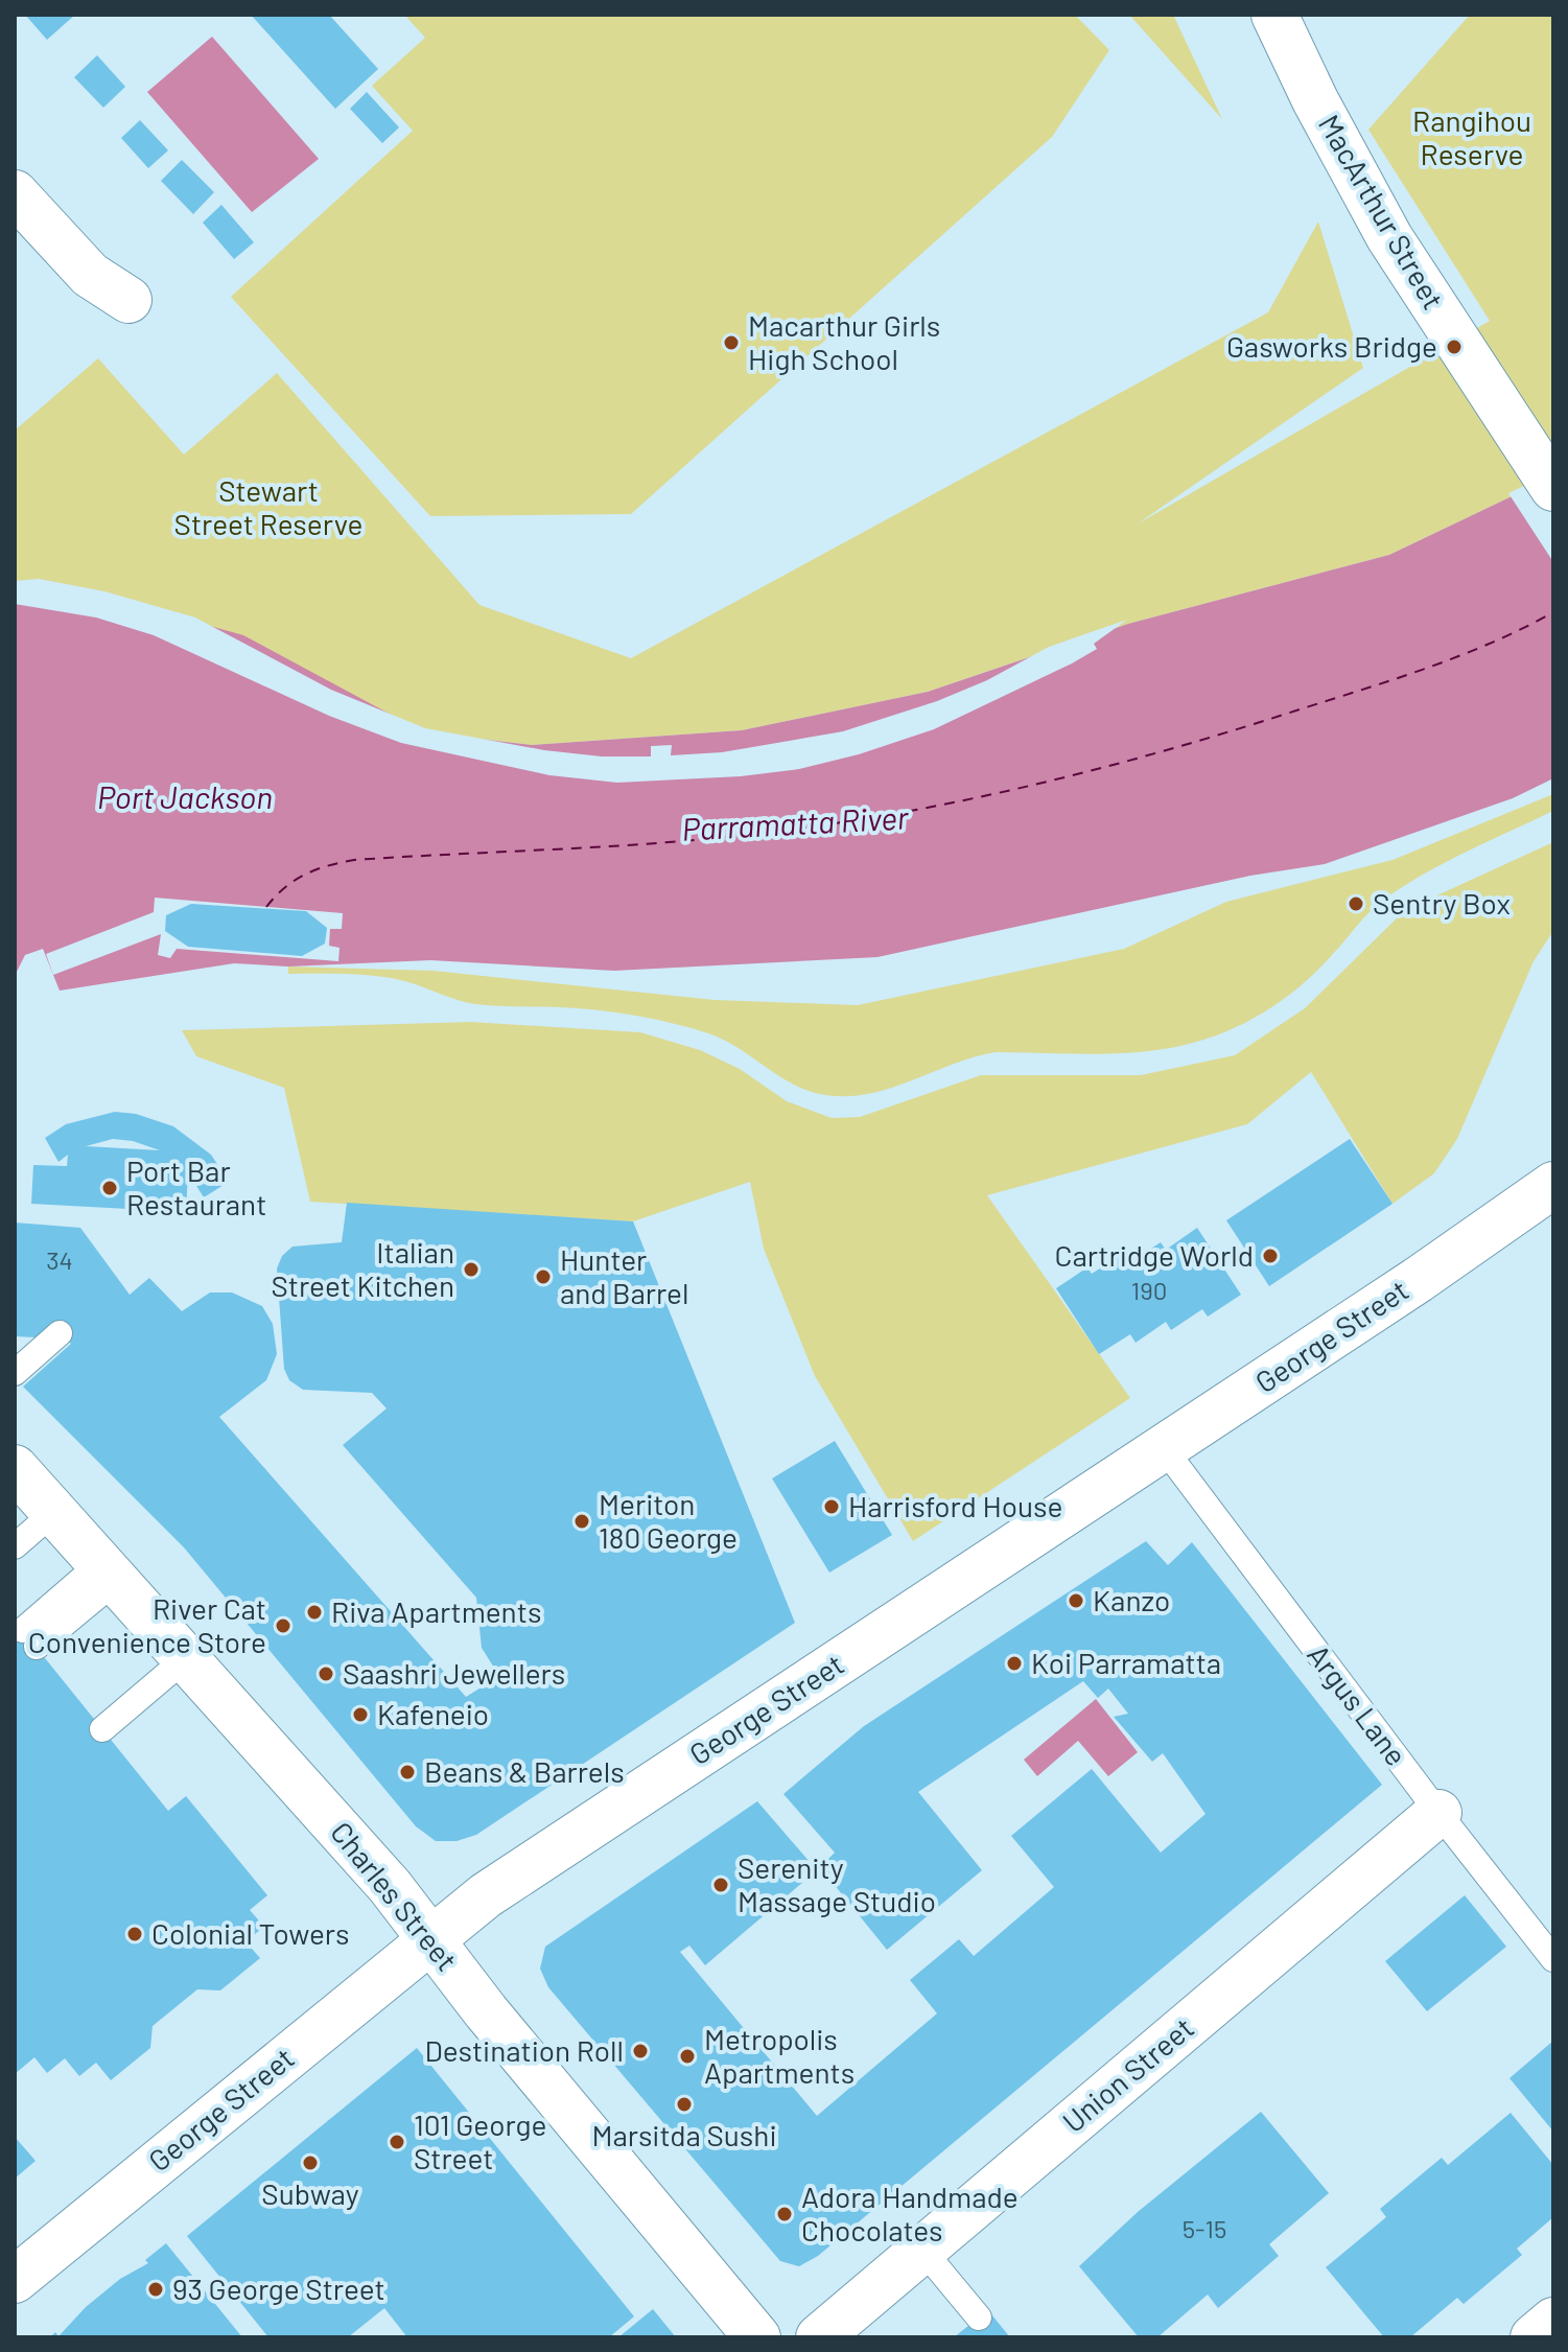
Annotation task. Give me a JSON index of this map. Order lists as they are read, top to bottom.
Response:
{
  "streets": {
    "street": [
      "MacArthur Street",
      "George Street",
      "Charles Street",
      "Union Street"
    ],
    "lane": ["Argus Lane"]
  },
  "crossings": [
    ["George Street", "Argus Lane"],
    ["George Street", "Charles Street"],
    ["Argus Lane", "Union Street"]
  ],
  "water": ["Port Jackson", "Parramatta River"],
  "parks": ["Rangihou Reserve", "Stewart Street Reserve"],
  "places": [
    "Macarthur Girls High School",
    "Gasworks Bridge",
    "Sentry Box",
    "Port Bar Restaurant",
    "Cartridge World",
    "Italian Street Kitchen",
    "Hunter and Barrel",
    "Harrisford House",
    "Meriton 180 George",
    "Kanzo",
    "Riva Apartments",
    "River Cat Convenience Store",
    "Koi Parramatta",
    "Saashri Jewellers",
    "Kafeneio",
    "Beans & Barrels",
    "Serenity Massage Studio",
    "Colonial Towers",
    "Destination Roll",
    "Metropolis Apartments",
    "Marsitda Sushi",
    "101 George Street",
    "Subway",
    "Adora Handmade Chocolates",
    "93 George Street"
  ],
  "house_numbers": ["34", "190", "5-15"]
}
